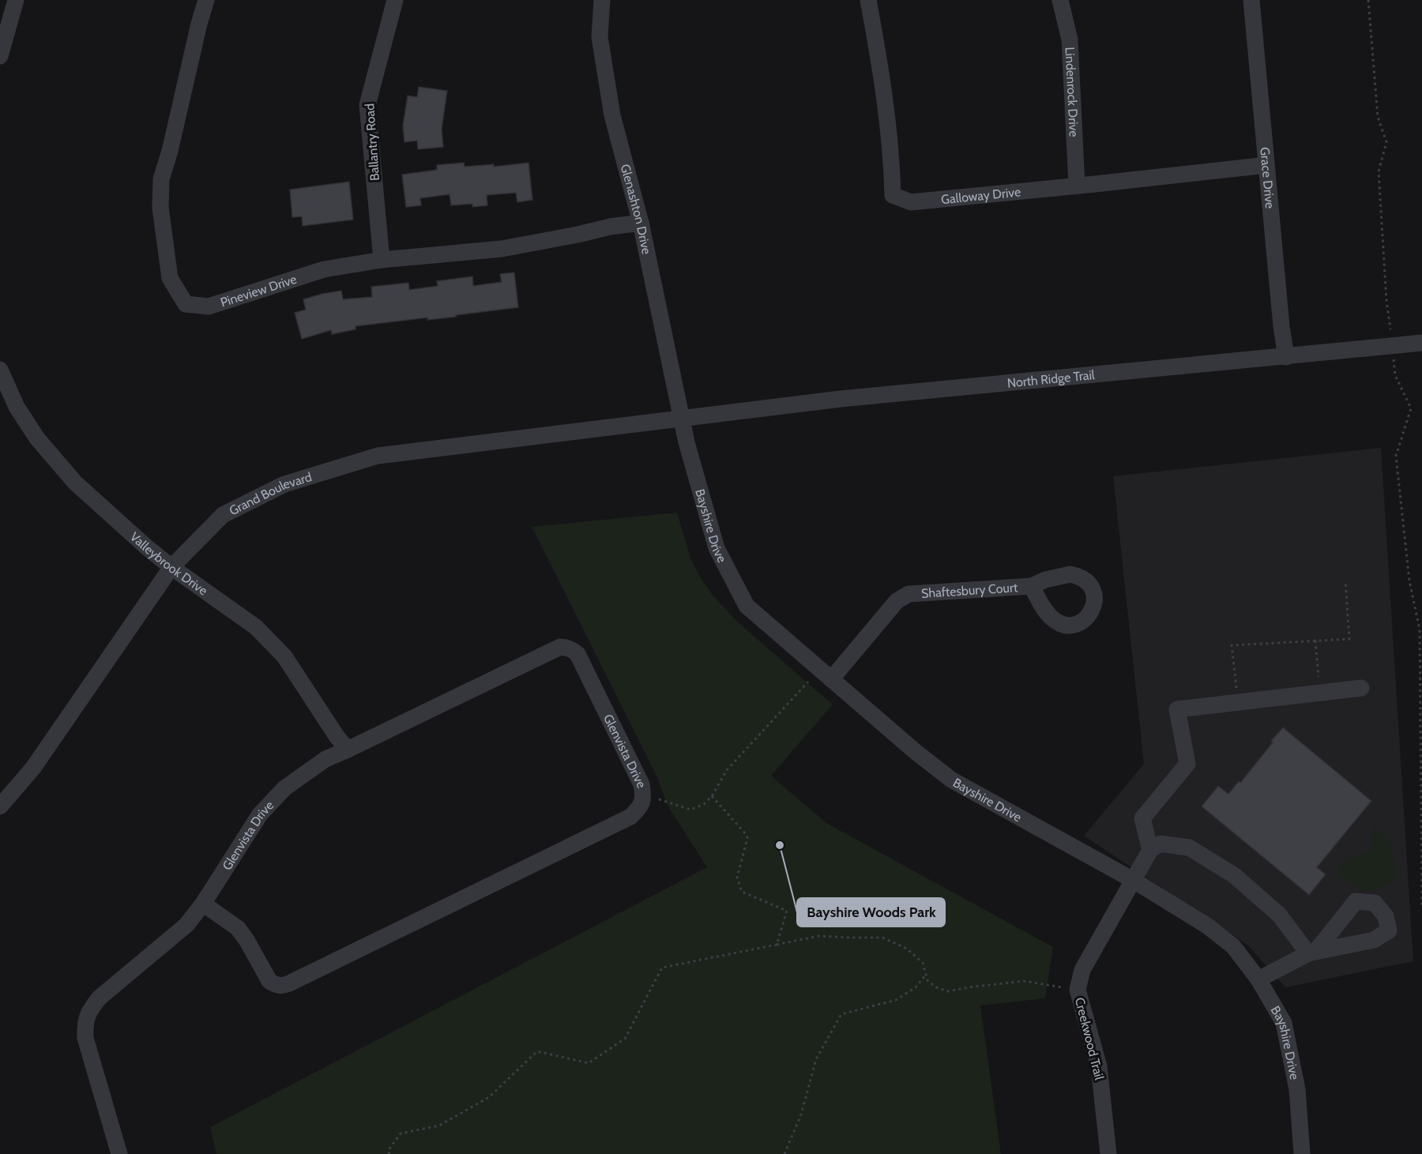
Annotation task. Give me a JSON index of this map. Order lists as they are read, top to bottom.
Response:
{
  "streets": {
    "street": [
      "Lindenrock Drive",
      "Ballantry Road",
      "Grace Drive",
      "Galloway Drive",
      "Glenashton Drive",
      "Pineview Drive",
      "North Ridge Trail",
      "Grand Boulevard",
      "Bayshire Drive",
      "Valleybrook Drive",
      "Shaftesbury Court",
      "Glenvista Drive",
      "Creekwood Trail"
    ]
  },
  "crossings": [
    ["Lindenrock Drive", "Galloway Drive"],
    ["Ballantry Road", "Pineview Drive"],
    ["Grace Drive", "Galloway Drive"],
    ["Grace Drive", "North Ridge Trail"],
    ["Glenashton Drive", "Pineview Drive"],
    ["Glenashton Drive", "North Ridge Trail"],
    ["Glenashton Drive", "Grand Boulevard"],
    ["Glenashton Drive", "Bayshire Drive"],
    ["North Ridge Trail", "Grand Boulevard"],
    ["North Ridge Trail", "Bayshire Drive"],
    ["Grand Boulevard", "Bayshire Drive"],
    ["Grand Boulevard", "Valleybrook Drive"],
    ["Bayshire Drive", "Shaftesbury Court"],
    ["Bayshire Drive", "Creekwood Trail"],
    ["Valleybrook Drive", "Glenvista Drive"]
  ],
  "places": ["Bayshire Woods Park"]
}
